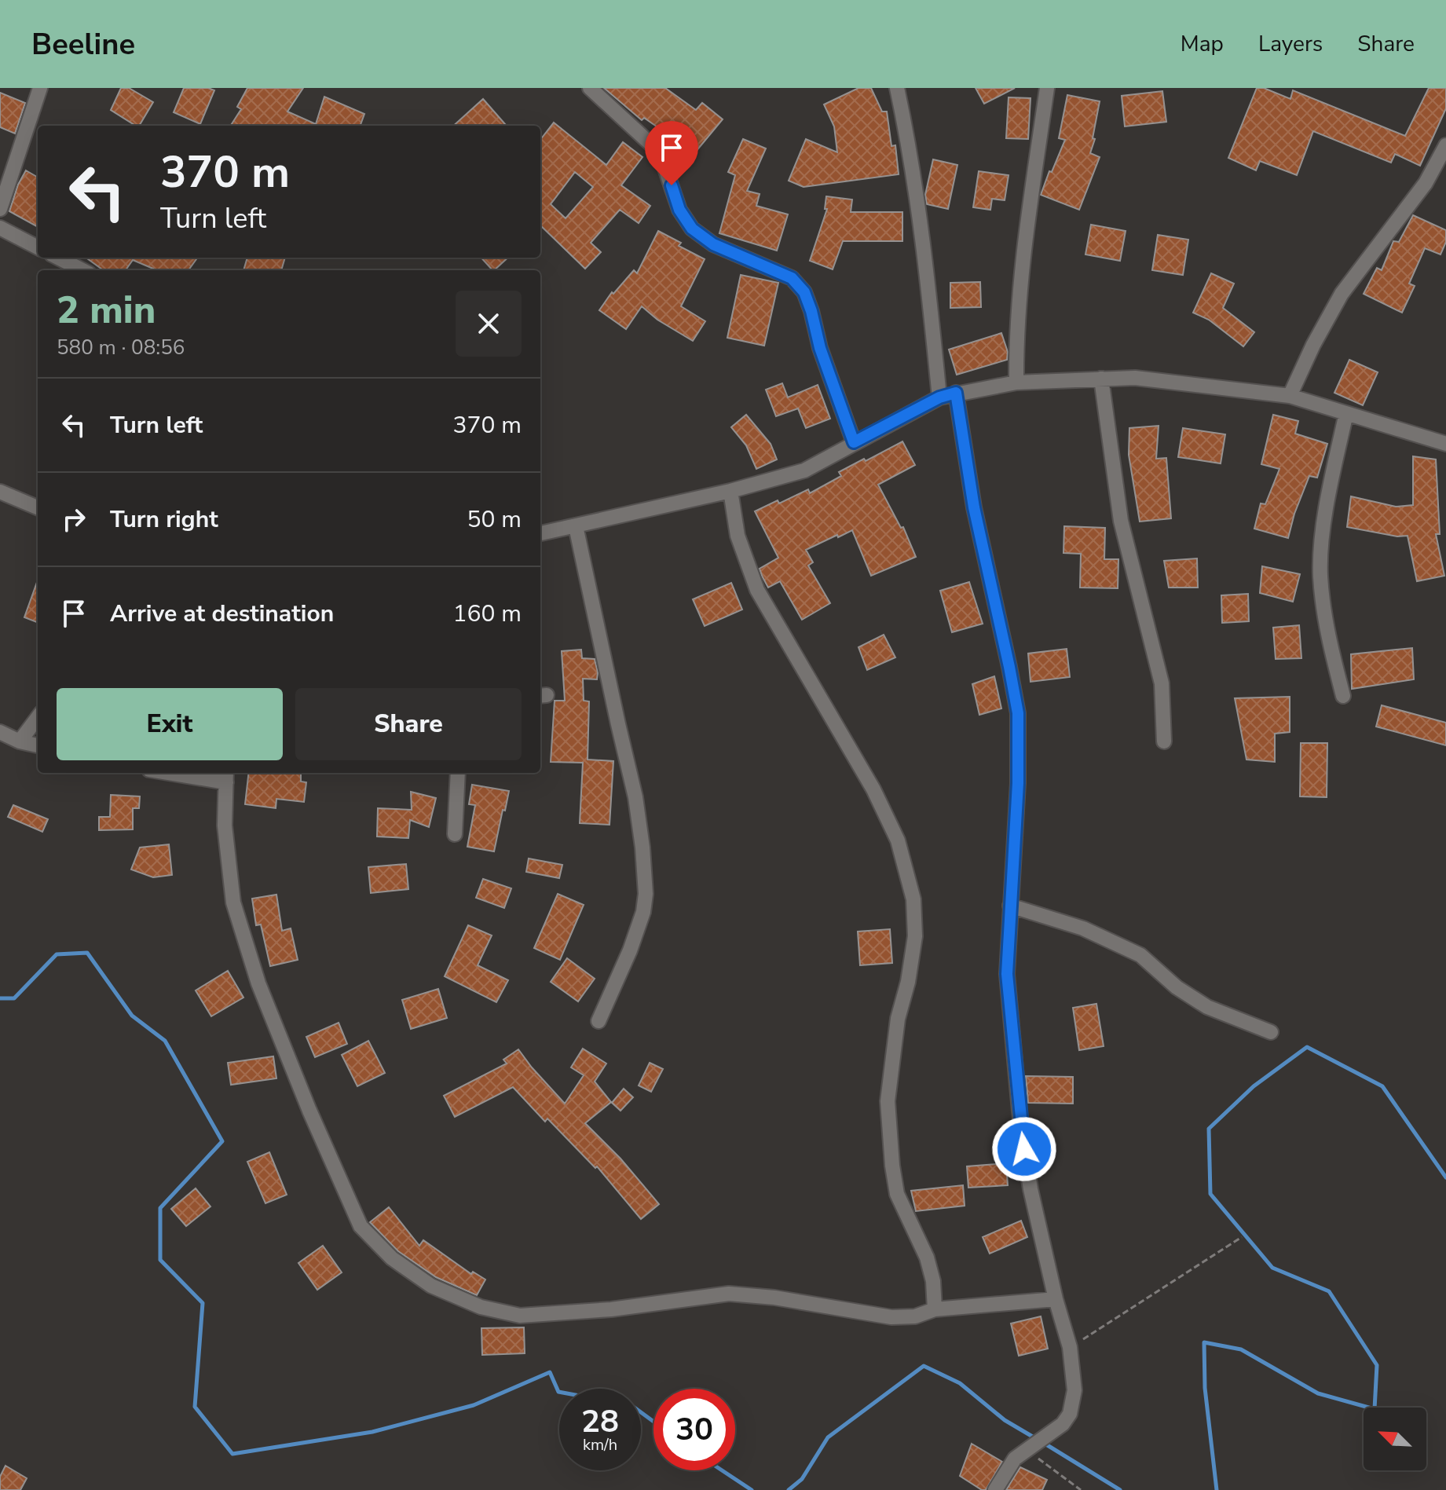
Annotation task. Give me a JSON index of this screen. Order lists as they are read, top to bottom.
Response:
{
  "north": "top left",
  "page": {
    "header": "Beeline",
    "nav": ["Map", "Layers", "Share"],
    "turn": ["370 m", "Turn left"],
    "heading": ["2 min", "580 m · 08:56"],
    "list": [
      {
        "name": "Turn left",
        "value": "370 m"
      },
      {
        "name": "Turn right",
        "value": "50 m"
      },
      {
        "name": "Arrive at destination",
        "value": "160 m"
      }
    ],
    "buttons": ["Exit", "Share"],
    "speed": "28 km/h",
    "limit": "30"
  }
}
